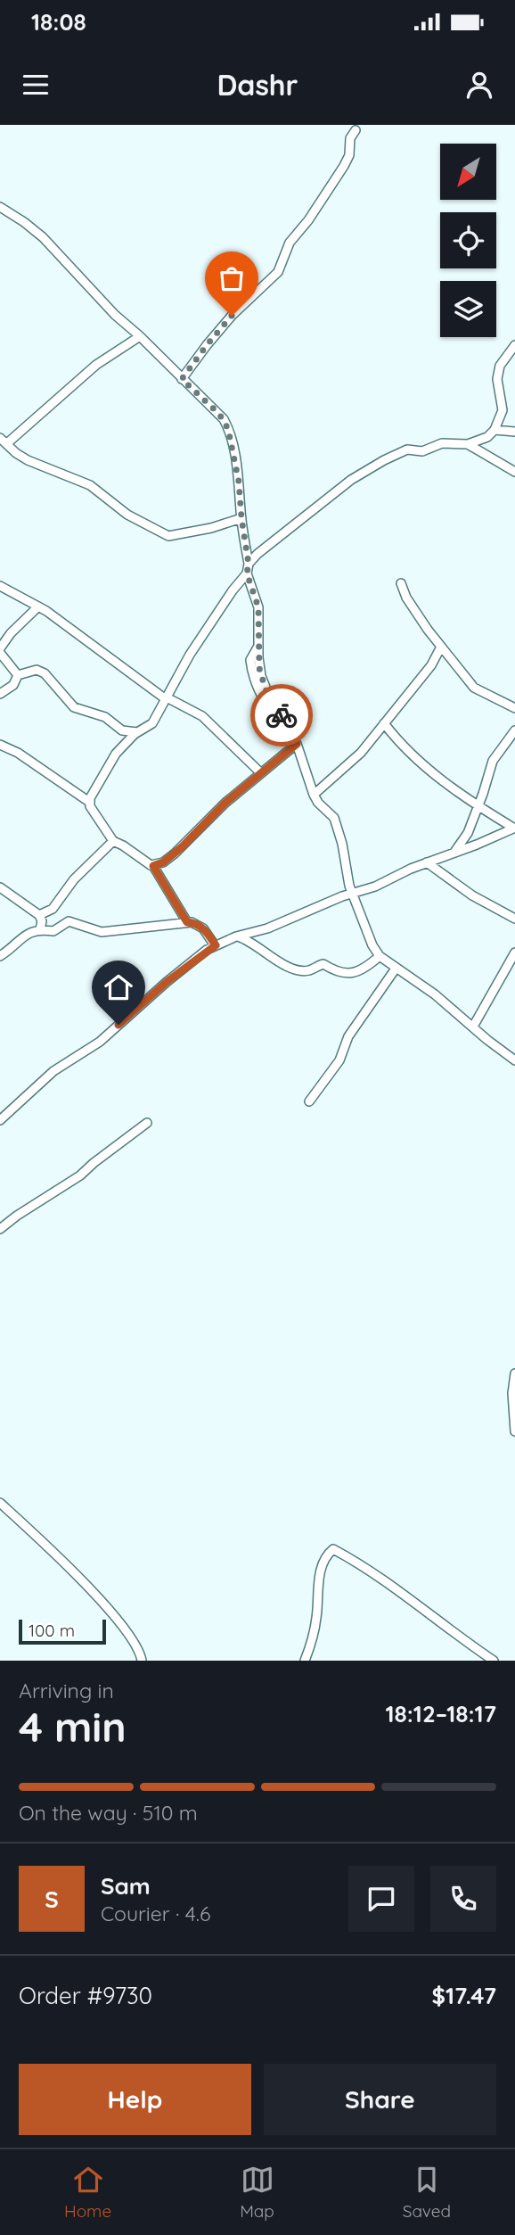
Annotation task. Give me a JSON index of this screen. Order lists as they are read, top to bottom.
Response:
{
  "scale_bar": "100 m",
  "north": "bottom left",
  "page": {
    "status": "18:08",
    "header": "Dashr",
    "scale": "100 m",
    "heading": ["4 min", "Arriving in", "18:12–18:17"],
    "panel": [
      "Sam",
      "Courier · 4.6",
      "Order #9730",
      "$17.47"
    ],
    "bar": "On the way · 510 m",
    "round": "S",
    "buttons": ["Help", "Share"],
    "tabs": ["Home", "Map", "Saved"]
  }
}
